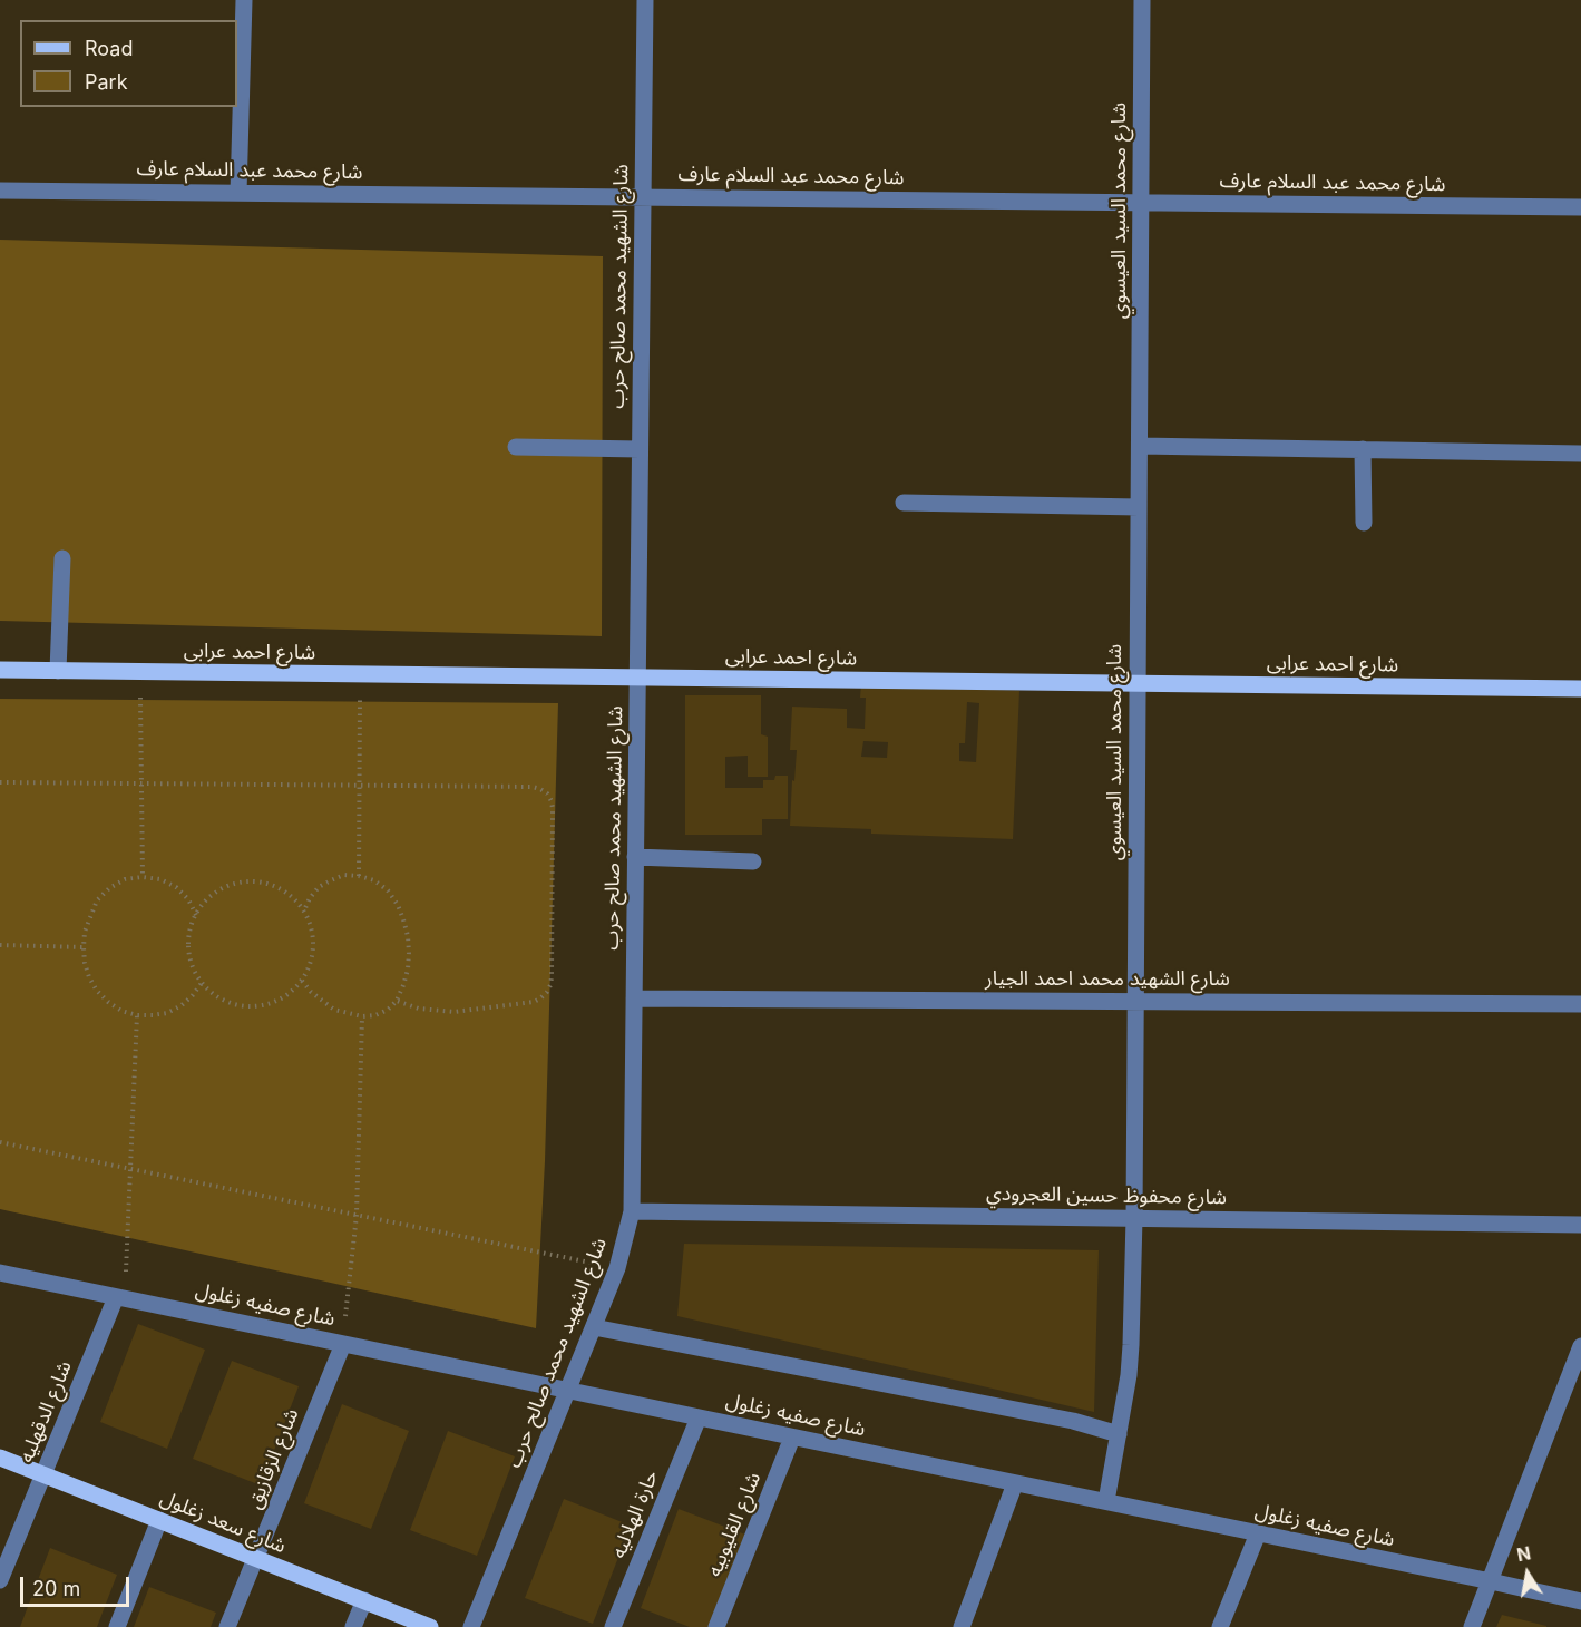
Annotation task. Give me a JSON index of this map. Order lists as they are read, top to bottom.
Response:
{
  "streets": {
    "main road": ["شارع احمد عرابى", "شارع سعد زغلول"],
    "street": [
      "شارع محمد عبد السلام عارف",
      "شارع محمد السيد العيسوي",
      "شارع الشهيد محمد صالح حرب",
      "شارع الشهيد محمد احمد الجيار",
      "شارع محفوظ حسين العجرودي",
      "شارع صفيه زغلول",
      "شارع الدقهليه",
      "شارع الزقازيق",
      "حارة الهلاليه",
      "شارع القليوبيه"
    ]
  },
  "crossings": [
    ["شارع محمد عبد السلام عارف", "شارع محمد السيد العيسوي"],
    ["شارع محمد عبد السلام عارف", "شارع الشهيد محمد صالح حرب"],
    ["شارع محمد السيد العيسوي", "شارع احمد عرابى"],
    ["شارع محمد السيد العيسوي", "شارع الشهيد محمد احمد الجيار"],
    ["شارع محمد السيد العيسوي", "شارع محفوظ حسين العجرودي"],
    ["شارع محمد السيد العيسوي", "شارع صفيه زغلول"],
    ["شارع الشهيد محمد صالح حرب", "شارع احمد عرابى"],
    ["شارع الشهيد محمد صالح حرب", "شارع الشهيد محمد احمد الجيار"],
    ["شارع الشهيد محمد صالح حرب", "شارع محفوظ حسين العجرودي"],
    ["شارع الشهيد محمد صالح حرب", "شارع صفيه زغلول"],
    ["شارع صفيه زغلول", "شارع الدقهليه"],
    ["شارع صفيه زغلول", "شارع الزقازيق"],
    ["شارع صفيه زغلول", "حارة الهلاليه"],
    ["شارع صفيه زغلول", "شارع القليوبيه"],
    ["شارع الدقهليه", "شارع سعد زغلول"],
    ["شارع الزقازيق", "شارع سعد زغلول"]
  ],
  "legend": ["Road", "Park"],
  "scale_bar": "20 m",
  "north": "top"
}
